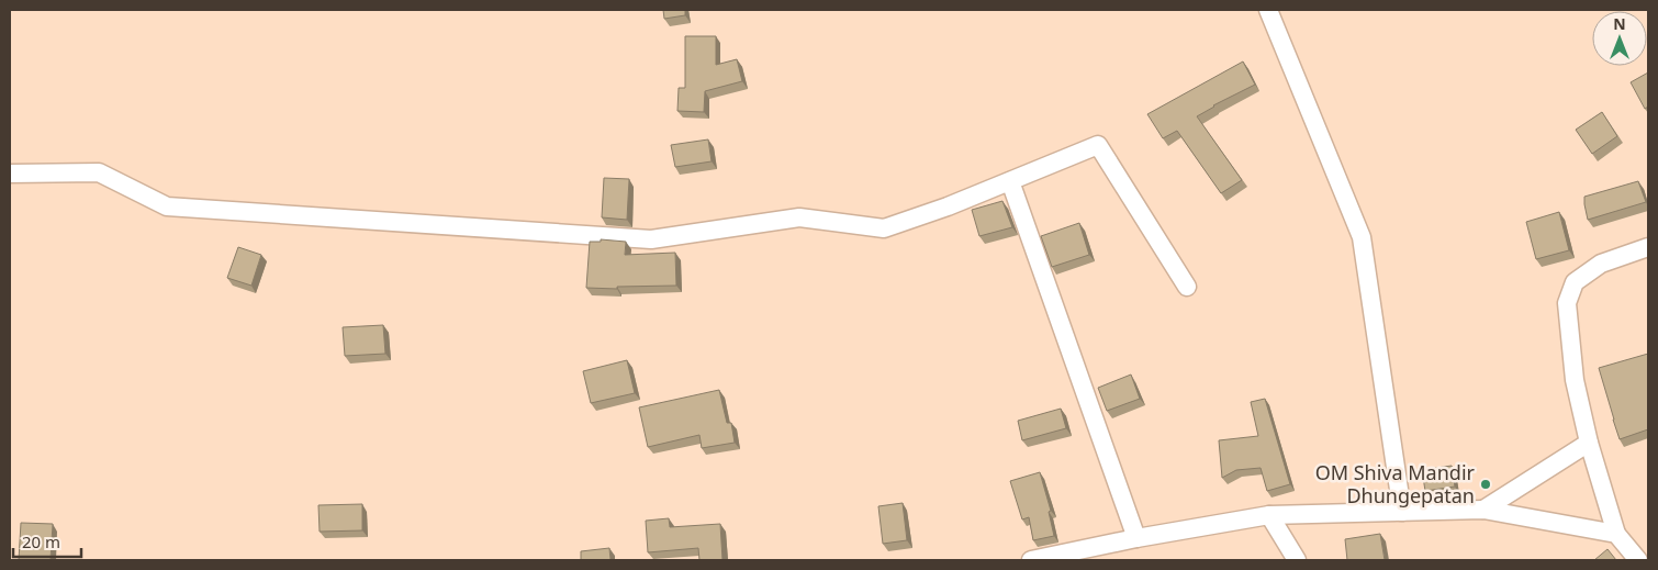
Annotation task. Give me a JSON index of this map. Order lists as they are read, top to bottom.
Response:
{
  "places": ["OM Shiva Mandir Dhungepatan"],
  "scale_bar": "20 m",
  "north": "top"
}
